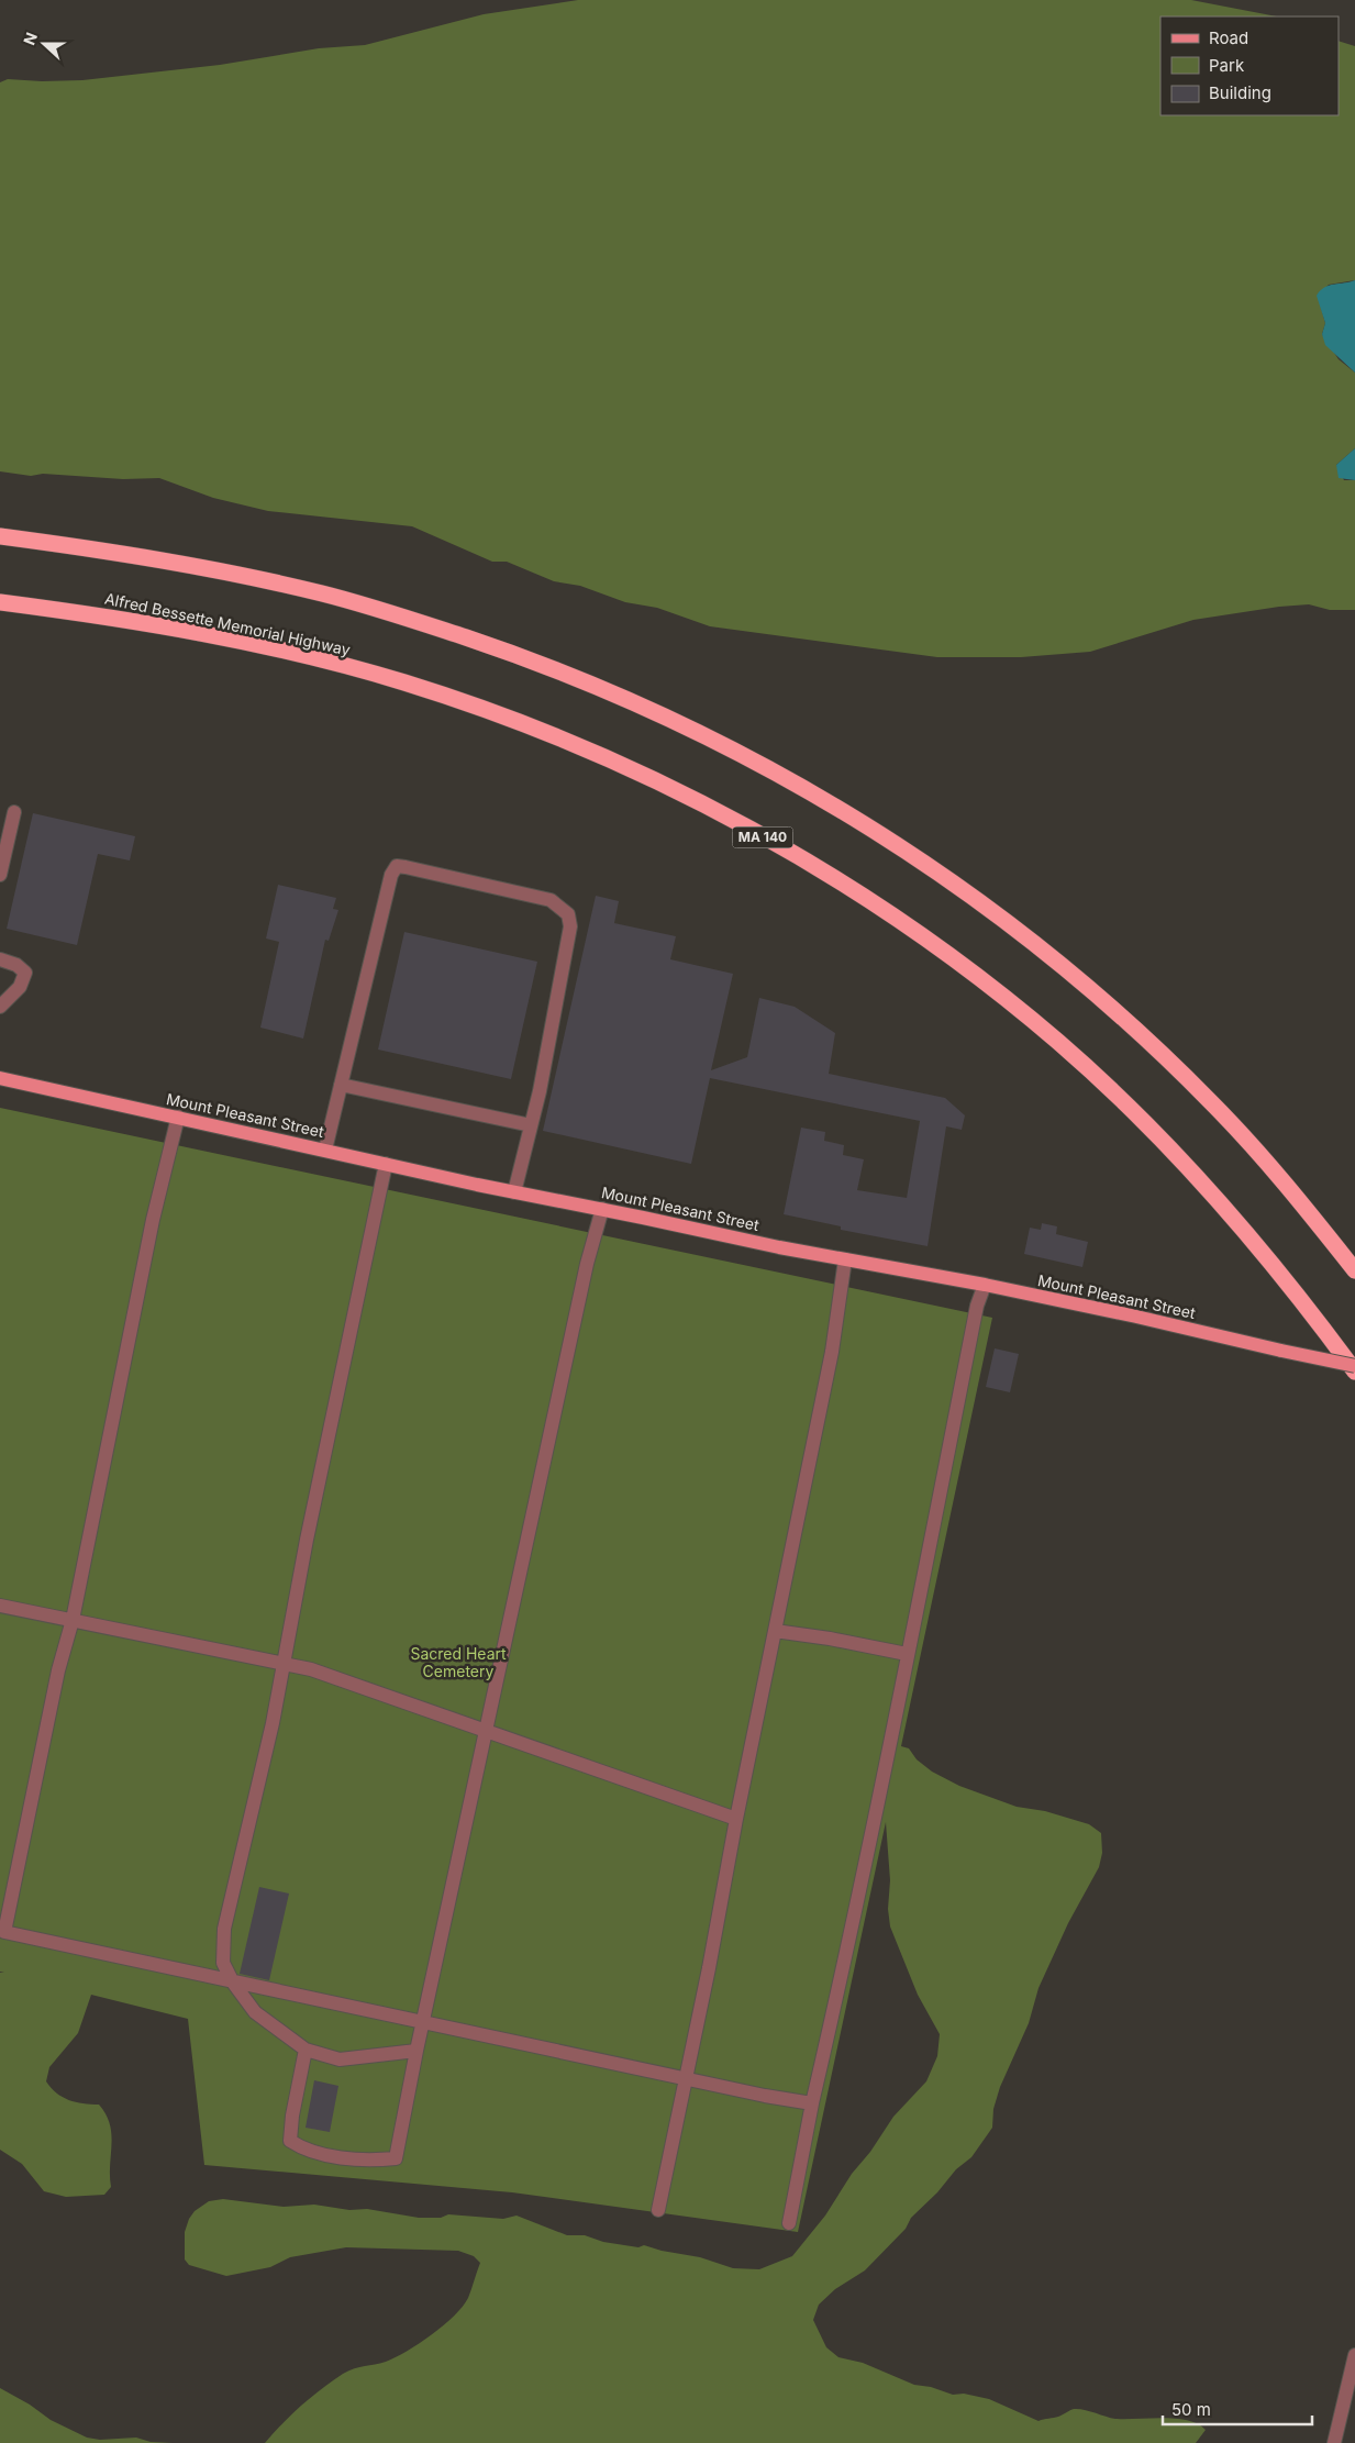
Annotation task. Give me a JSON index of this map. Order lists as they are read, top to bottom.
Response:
{
  "streets": {
    "highway": ["Alfred Bessette Memorial Highway", "MA 140"],
    "main road": ["Mount Pleasant Street"]
  },
  "parks": ["Sacred Heart Cemetery"],
  "legend": ["Road", "Park", "Building"],
  "scale_bar": "50 m",
  "north": "left"
}
